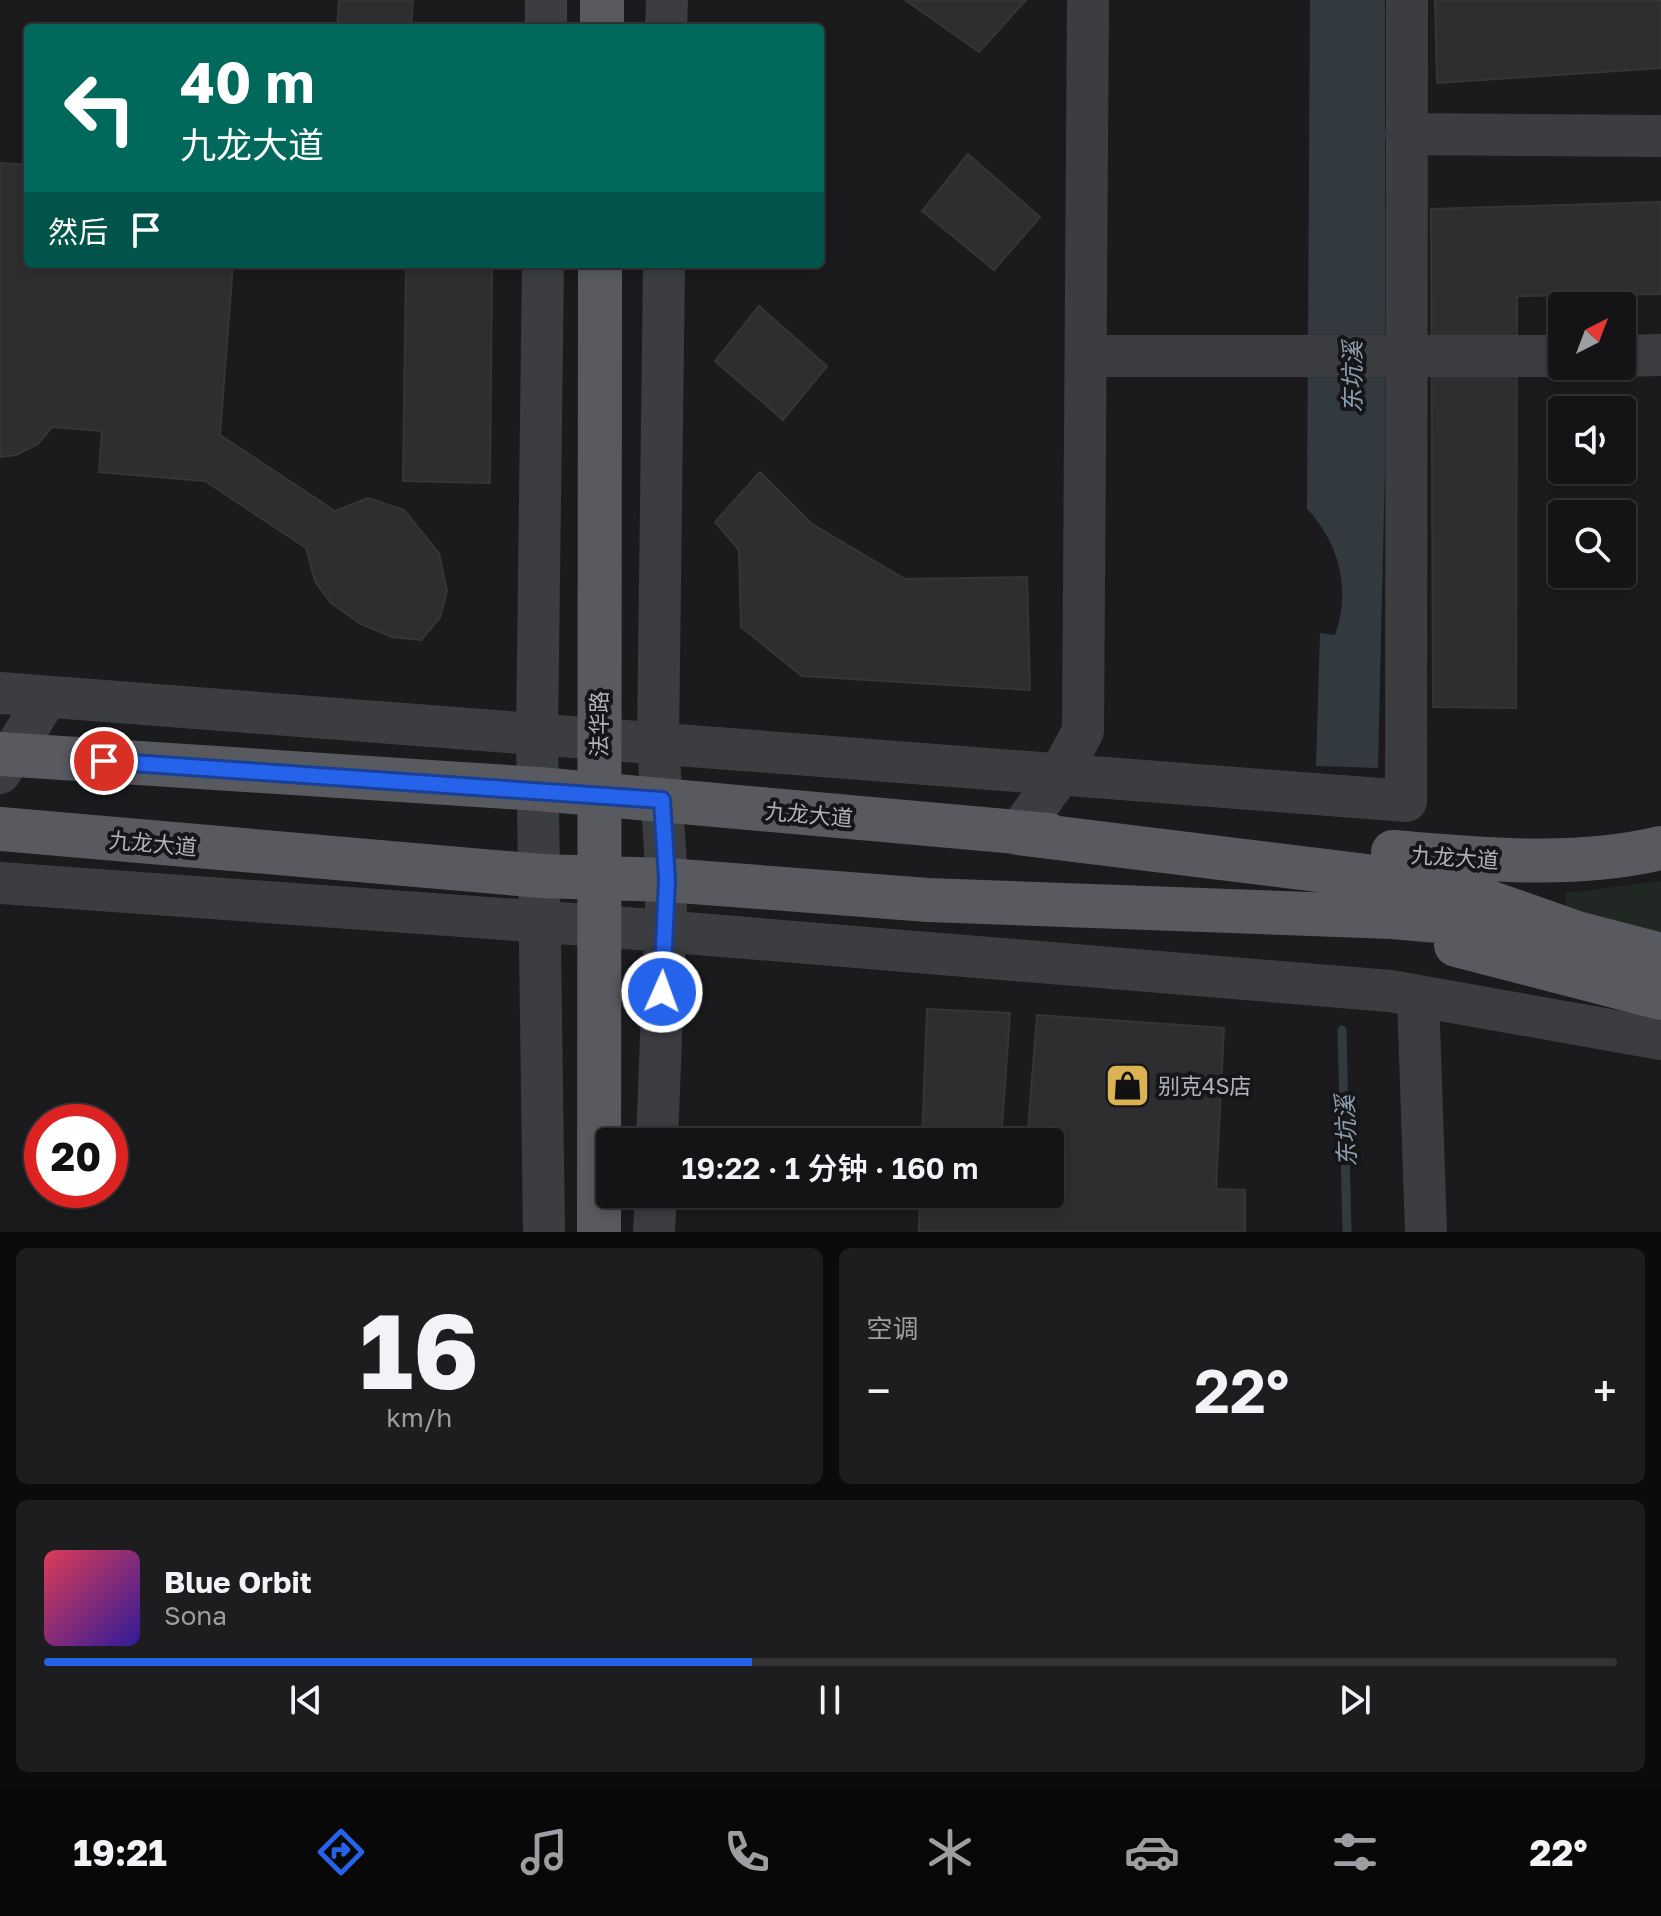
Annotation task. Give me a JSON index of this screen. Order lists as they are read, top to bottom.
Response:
{
  "streets": {
    "main road": ["法华路", "九龙大道"]
  },
  "crossings": [
    ["法华路", "九龙大道"]
  ],
  "water": ["东坑溪"],
  "places": {
    "shop": ["别克4S店"]
  },
  "north": "top right",
  "page": {
    "turn": ["40 m", "九龙大道"],
    "then": "然后",
    "limit": "20",
    "trip": "19:22 · 1 分钟 · 160 m",
    "tile": [
      ["16", "km/h"],
      "空调"
    ],
    "heat": ["−", "22°", "+"],
    "song": ["Blue Orbit", "Sona"],
    "tabs": ["19:21", "22°"]
  }
}
